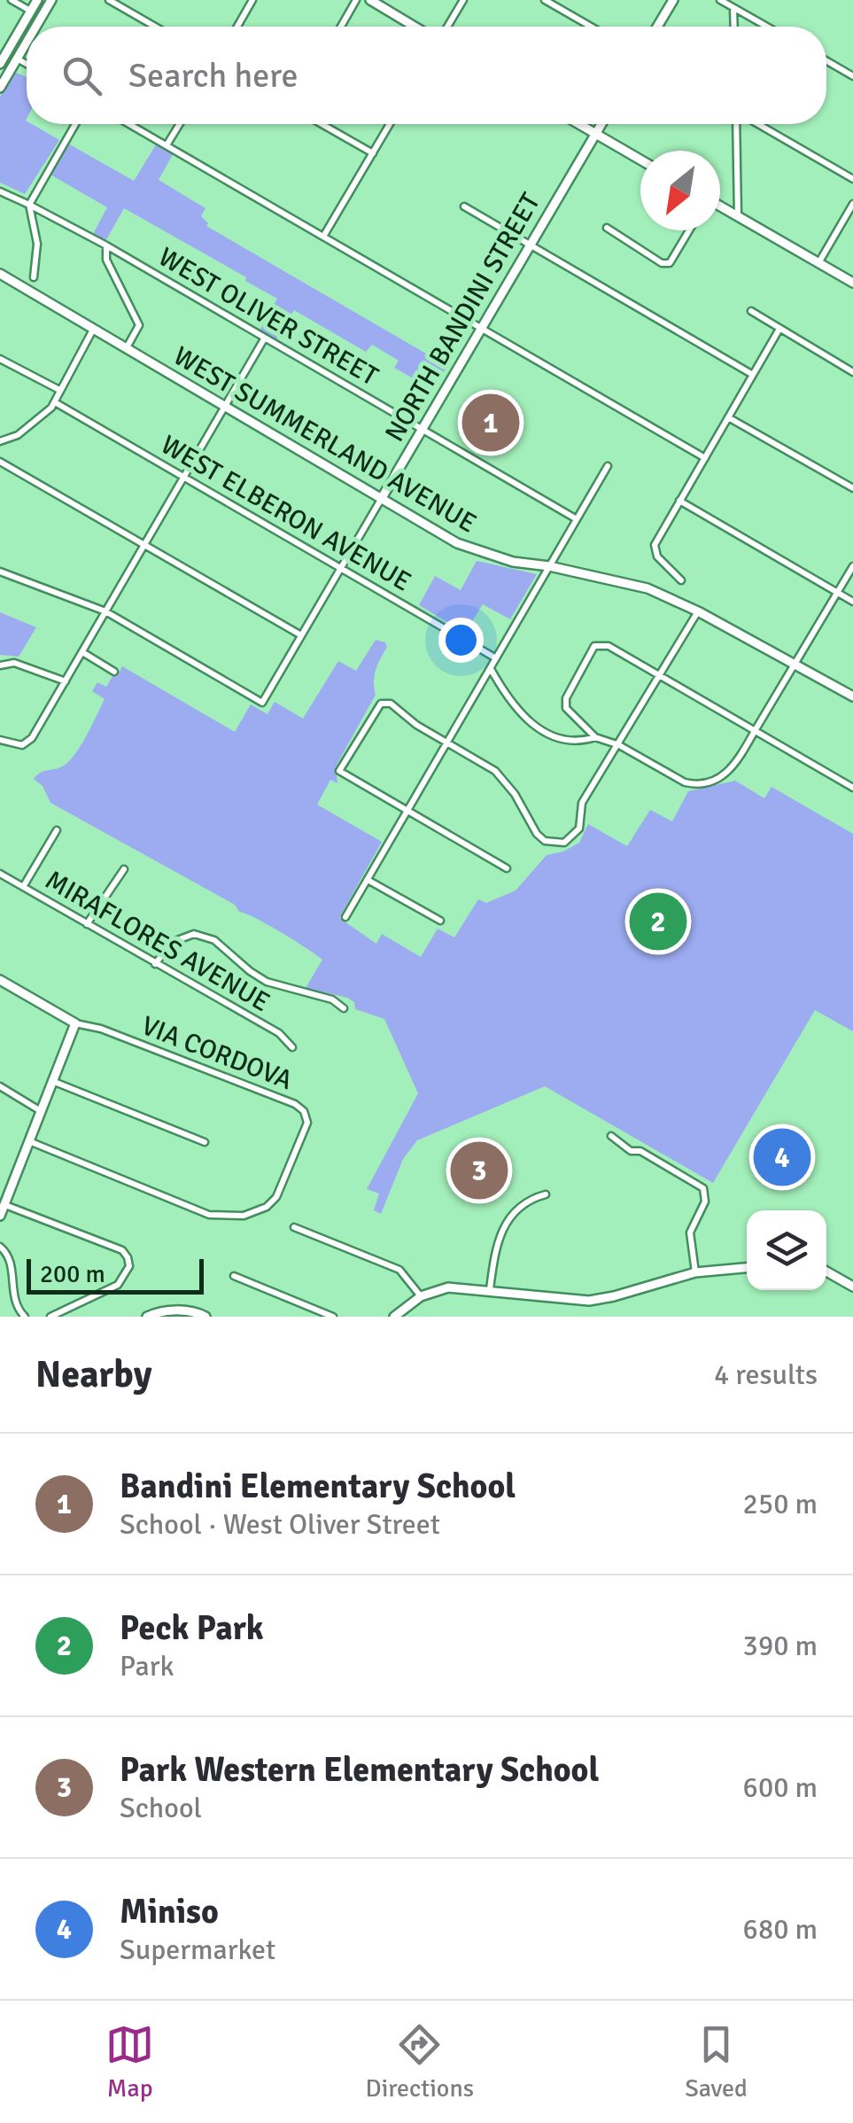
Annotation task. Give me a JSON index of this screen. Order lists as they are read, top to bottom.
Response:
{
  "streets": {
    "street": [
      "WEST OLIVER STREET",
      "NORTH BANDINI STREET",
      "WEST SUMMERLAND AVENUE",
      "WEST ELBERON AVENUE",
      "MIRAFLORES AVENUE",
      "VIA CORDOVA"
    ]
  },
  "crossings": [
    ["WEST OLIVER STREET", "NORTH BANDINI STREET"],
    ["NORTH BANDINI STREET", "WEST SUMMERLAND AVENUE"],
    ["NORTH BANDINI STREET", "WEST ELBERON AVENUE"]
  ],
  "scale_bar": "200 m",
  "north": "bottom left",
  "page": {
    "search": "Search here",
    "pins": [
      "1",
      "2",
      "4",
      "3"
    ],
    "scale": "200 m",
    "heading": ["Nearby", "4 results"],
    "list": [
      {
        "mark": "1",
        "name": "Bandini Elementary School",
        "note": "School · West Oliver Street",
        "value": "250 m"
      },
      {
        "mark": "2",
        "name": "Peck Park",
        "note": "Park",
        "value": "390 m"
      },
      {
        "mark": "3",
        "name": "Park Western Elementary School",
        "note": "School",
        "value": "600 m"
      },
      {
        "mark": "4",
        "name": "Miniso",
        "note": "Supermarket",
        "value": "680 m"
      }
    ],
    "nav": ["Map", "Directions", "Saved"]
  }
}
